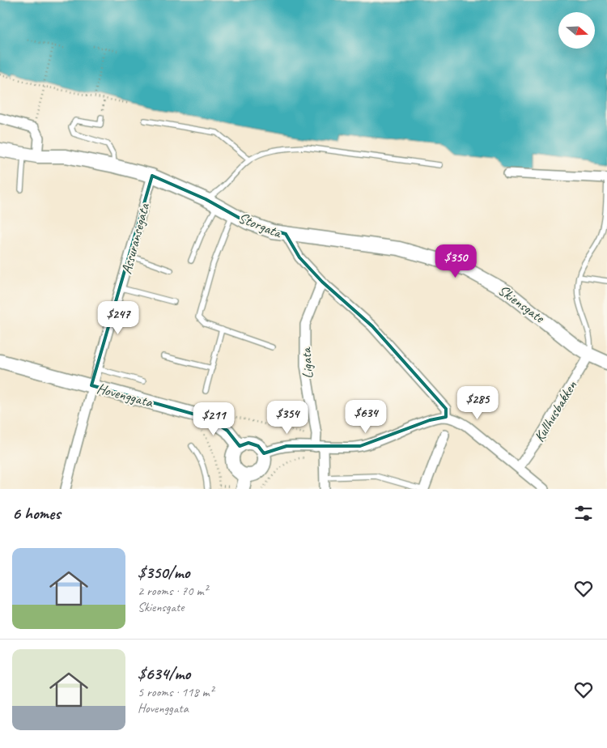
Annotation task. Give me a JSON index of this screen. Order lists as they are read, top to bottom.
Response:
{
  "streets": {
    "street": [
      "Storgata",
      "Assuransegata",
      "Skiensgate",
      "Ligata",
      "Hovenggata",
      "Kullhusbakken"
    ]
  },
  "crossings": [
    ["Storgata", "Assuransegata"],
    ["Storgata", "Skiensgate"],
    ["Storgata", "Ligata"],
    ["Assuransegata", "Hovenggata"],
    ["Skiensgate", "Kullhusbakken"]
  ],
  "north": "right",
  "page": {
    "price": [
      "$350",
      "$247",
      "$285",
      "$634",
      "$354",
      "$211"
    ],
    "heading": "6 homes",
    "list": [
      {
        "name": "$350/mo",
        "note": "2 rooms · 70 m² · Skiensgate"
      },
      {
        "name": "$634/mo",
        "note": "5 rooms · 118 m² · Hovenggata"
      }
    ]
  }
}
